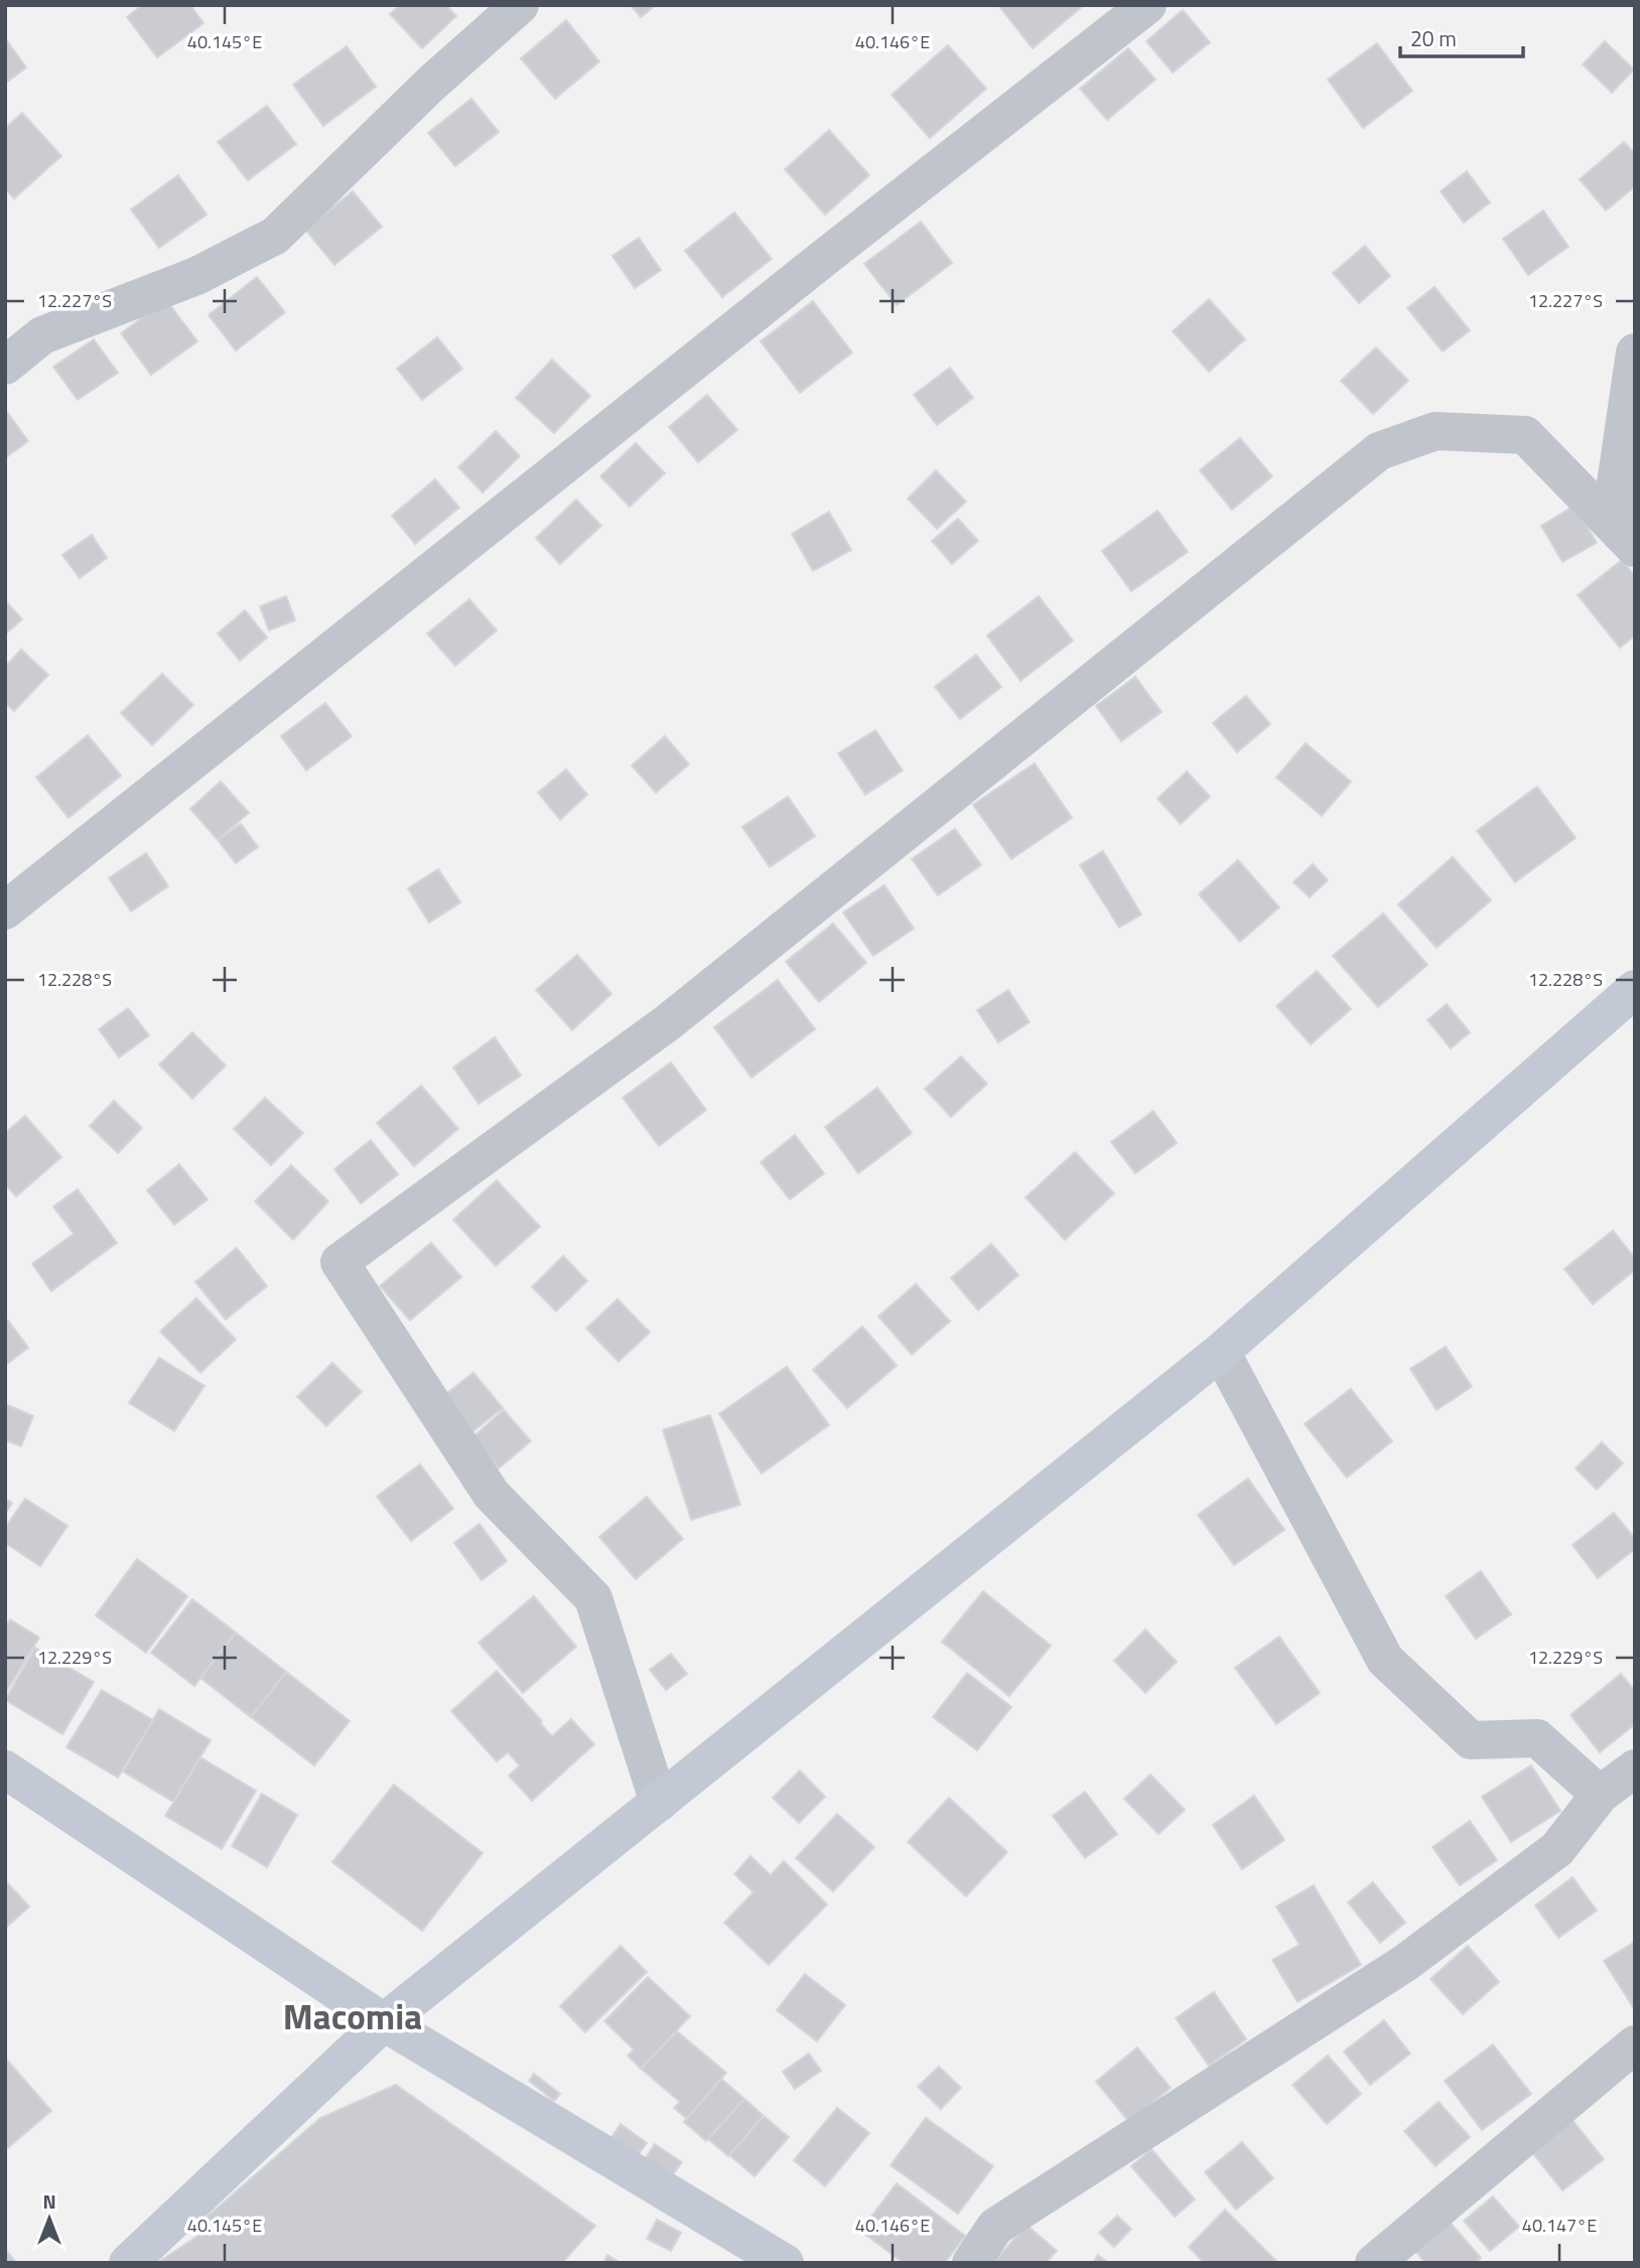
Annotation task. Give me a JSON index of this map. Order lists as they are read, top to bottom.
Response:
{
  "districts": ["Macomia"],
  "scale_bar": "20 m",
  "north": "top",
  "coordinates": [
    "40.145°E",
    "40.146°E",
    "12.227°S",
    "12.228°S",
    "12.229°S",
    "40.147°E"
  ]
}
